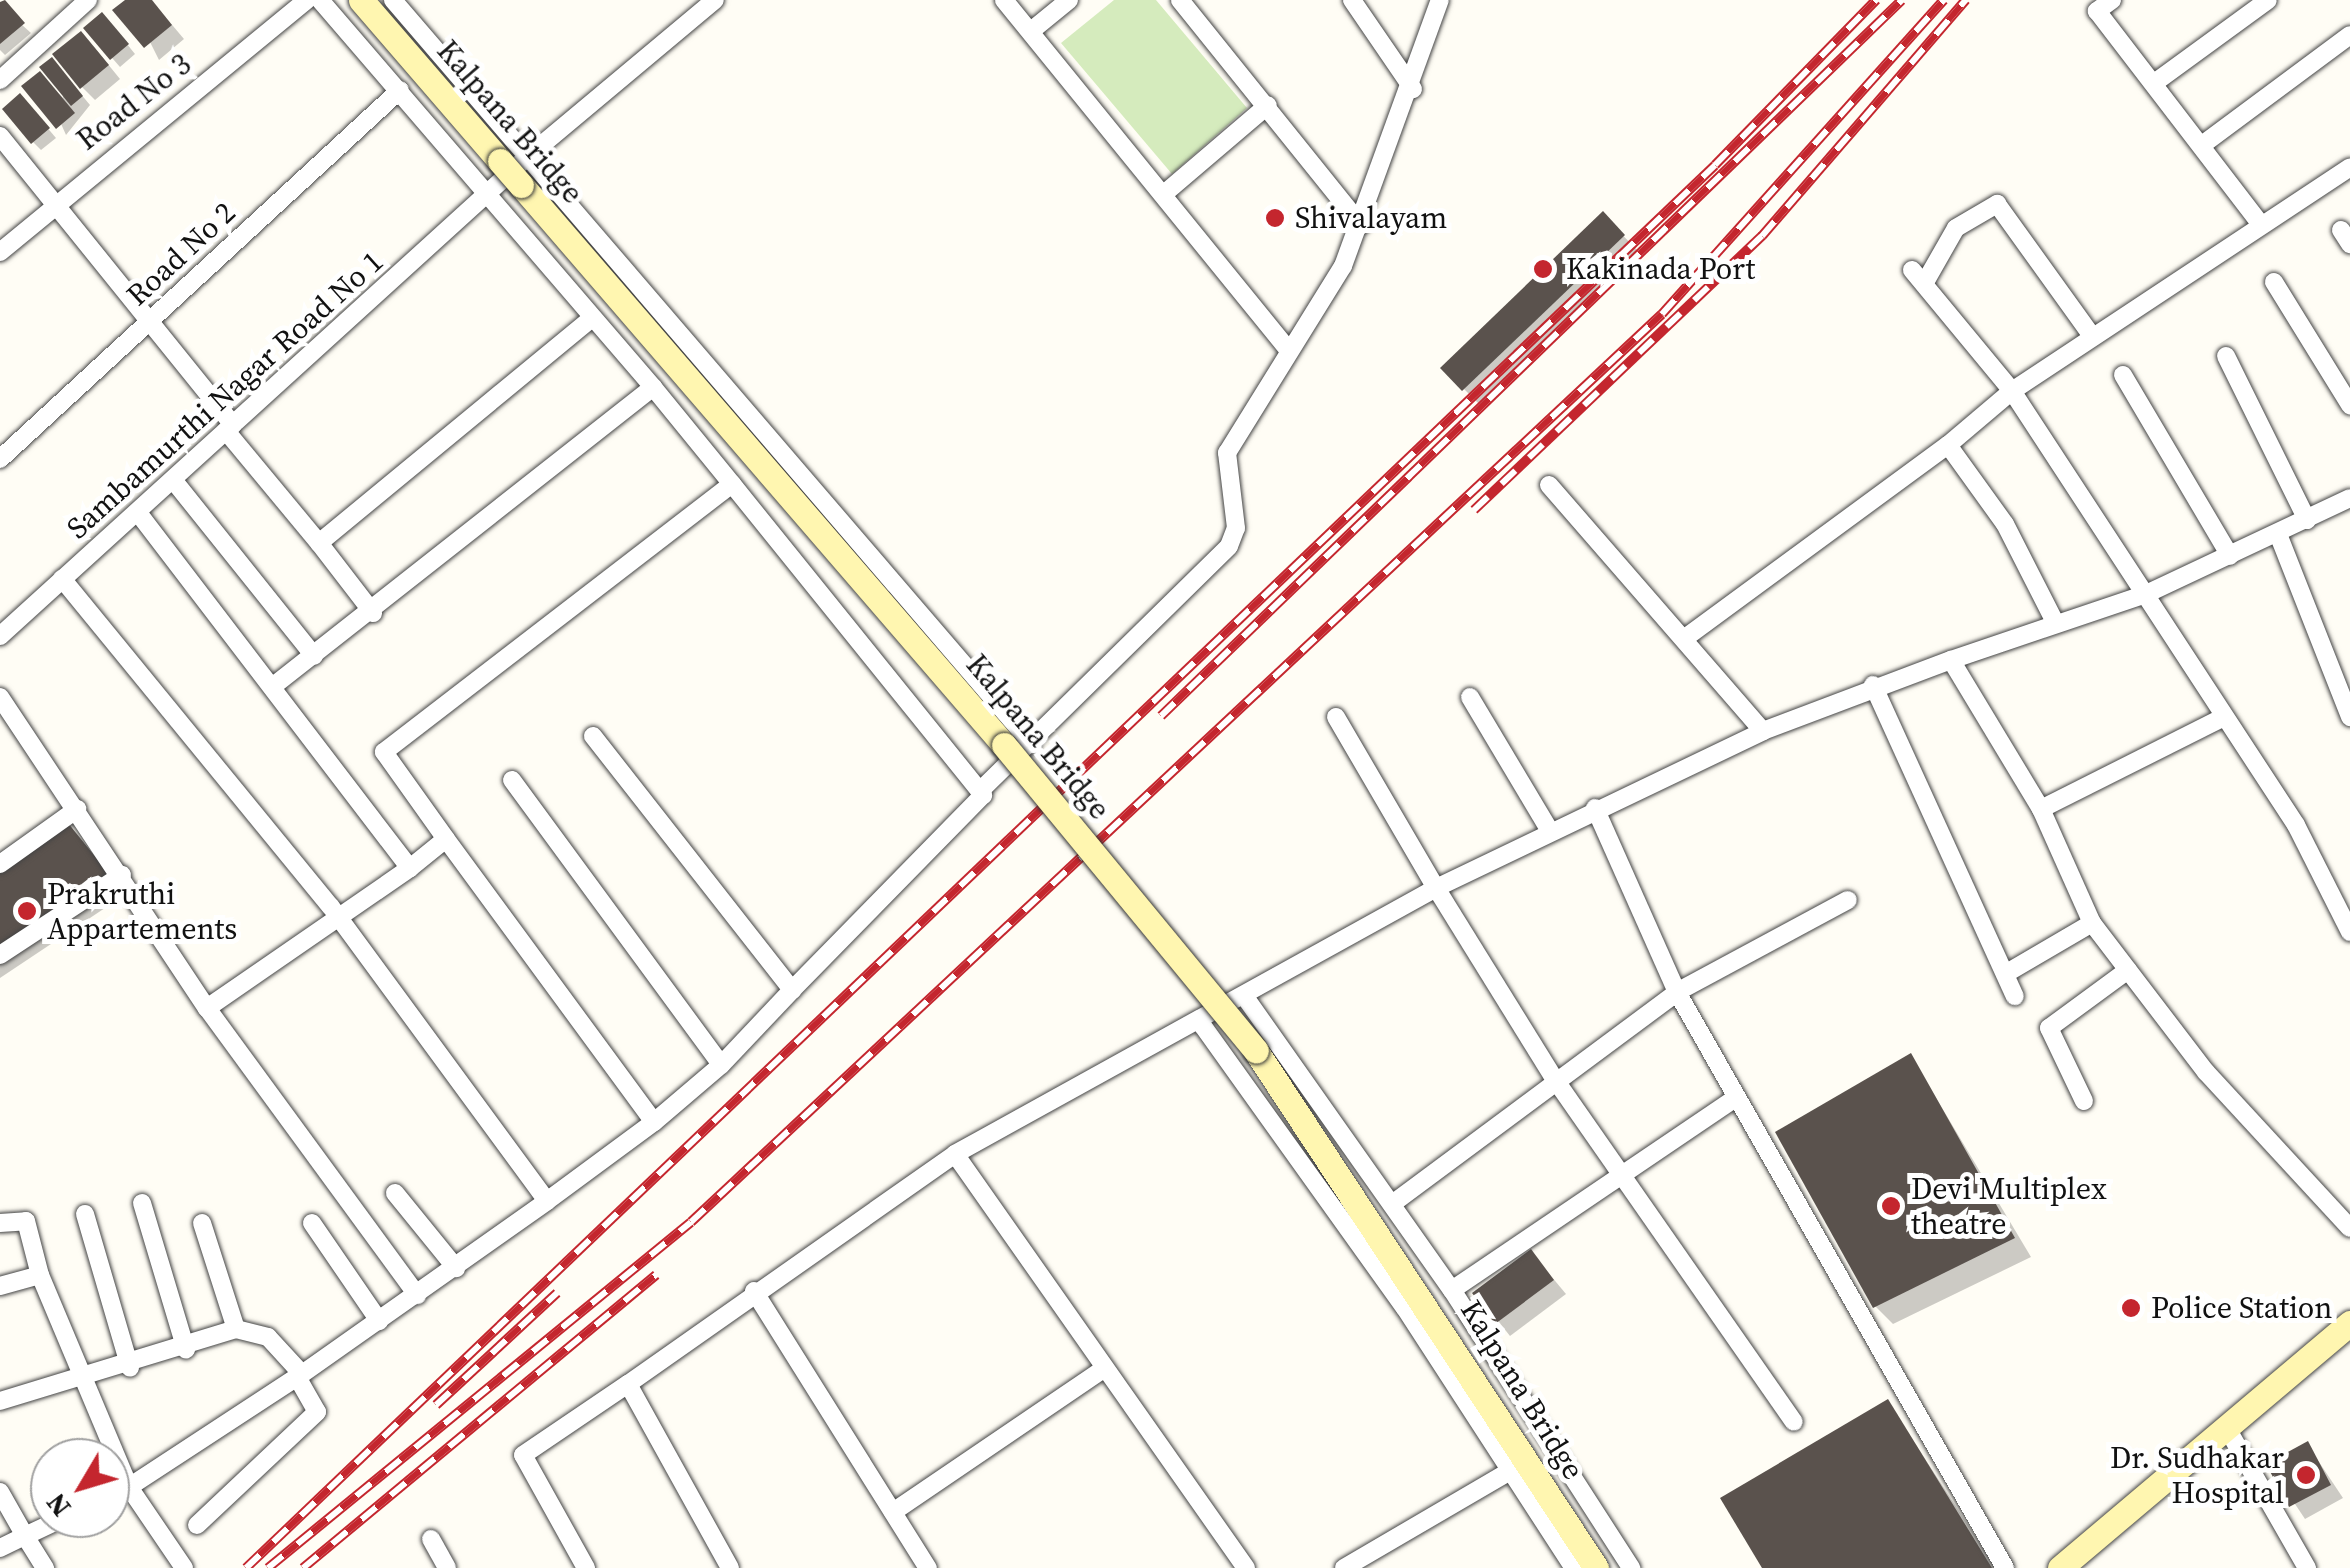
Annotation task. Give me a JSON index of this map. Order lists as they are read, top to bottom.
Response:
{
  "streets": {
    "main road": ["Kalpana Bridge"],
    "street": ["Road No 3", "Road No 2", "Sambamurthi Nagar Road No 1"]
  },
  "places": [
    "Shivalayam",
    "Kakinada Port",
    "Prakruthi Appartements",
    "Devi Multiplex theatre",
    "Police Station",
    "Dr. Sudhakar Hospital"
  ],
  "north": "bottom left"
}
